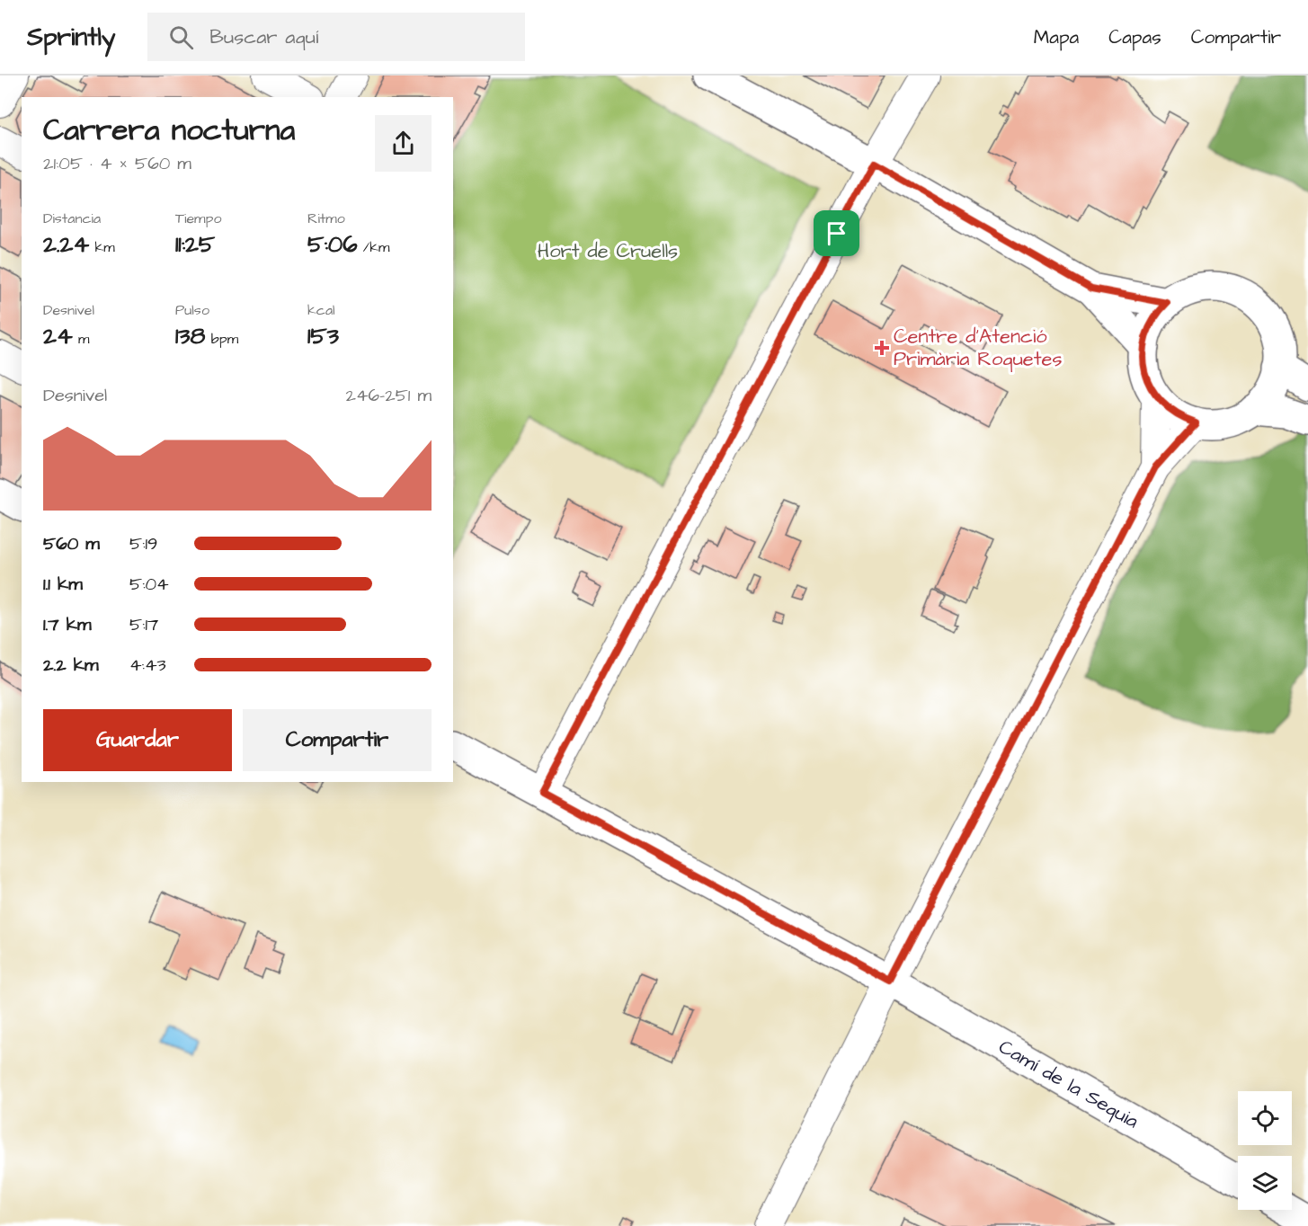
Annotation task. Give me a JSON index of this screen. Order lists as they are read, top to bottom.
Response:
{
  "streets": {
    "street": ["Camí de la Sequia"]
  },
  "parks": ["Hort de Cruells"],
  "places": {
    "health": ["Centre d'Atenció Primària Roquetes"]
  },
  "page": {
    "header": "Sprintly",
    "search": "Buscar aquí",
    "nav": ["Mapa", "Capas", "Compartir"],
    "heading": ["Carrera nocturna", "21:05 · 4 × 560 m"],
    "stats": [
      ["Distancia", "2.24 km"],
      ["Tiempo", "11:25"],
      ["Ritmo", "5:06 /km"],
      ["Desnivel", "24 m"],
      ["Pulso", "138 bpm"],
      ["kcal", "153"]
    ],
    "chart": ["Desnivel", "246–251 m"],
    "list": [
      {
        "name": "560 m",
        "note": "5:19"
      },
      {
        "name": "1.1 km",
        "note": "5:04"
      },
      {
        "name": "1.7 km",
        "note": "5:17"
      },
      {
        "name": "2.2 km",
        "note": "4:43"
      }
    ],
    "buttons": ["Guardar", "Compartir"]
  }
}
